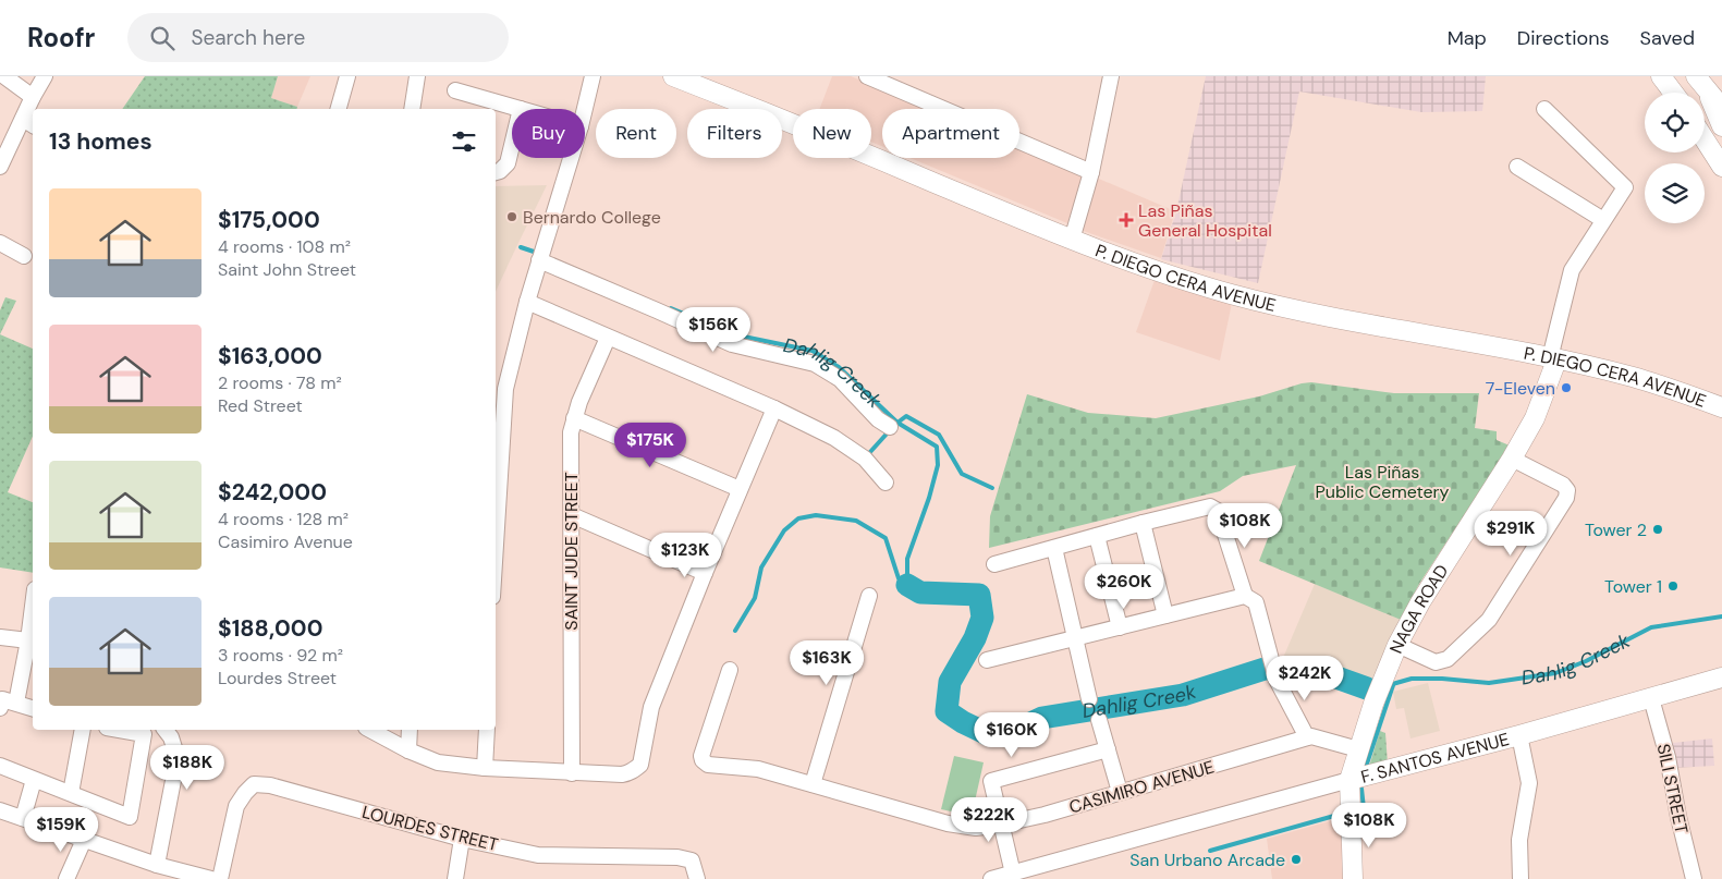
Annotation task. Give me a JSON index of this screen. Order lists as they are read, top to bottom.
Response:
{
  "streets": {
    "main road": ["P. DIEGO CERA AVENUE", "NAGA ROAD", "F. SANTOS AVENUE"],
    "street": [
      "SAINT JUDE STREET",
      "CASIMIRO AVENUE",
      "SILI STREET",
      "LOURDES STREET"
    ]
  },
  "crossings": [
    ["P. DIEGO CERA AVENUE", "NAGA ROAD"],
    ["NAGA ROAD", "F. SANTOS AVENUE"],
    ["NAGA ROAD", "CASIMIRO AVENUE"],
    ["F. SANTOS AVENUE", "SILI STREET"]
  ],
  "water": ["Dahlig Creek"],
  "parks": ["Las Piñas Public Cemetery"],
  "places": {
    "other": [
      "Bernardo College",
      "7-Eleven",
      "Tower 2",
      "Tower 1",
      "San Urbano Arcade"
    ],
    "health": ["Las Piñas General Hospital"]
  },
  "page": {
    "header": "Roofr",
    "search": "Search here",
    "nav": ["Map", "Directions", "Saved"],
    "chip": [
      "Buy",
      "Rent",
      "Filters",
      "New",
      "Apartment"
    ],
    "heading": "13 homes",
    "list": [
      {
        "name": "$175,000",
        "note": "4 rooms · 108 m² · Saint John Street"
      },
      {
        "name": "$163,000",
        "note": "2 rooms · 78 m² · Red Street"
      },
      {
        "name": "$242,000",
        "note": "4 rooms · 128 m² · Casimiro Avenue"
      },
      {
        "name": "$188,000",
        "note": "3 rooms · 92 m² · Lourdes Street"
      }
    ],
    "price": [
      "$156K",
      "$175K",
      "$108K",
      "$291K",
      "$123K",
      "$260K",
      "$163K",
      "$242K",
      "$160K",
      "$188K",
      "$222K",
      "$108K",
      "$159K"
    ]
  }
}
